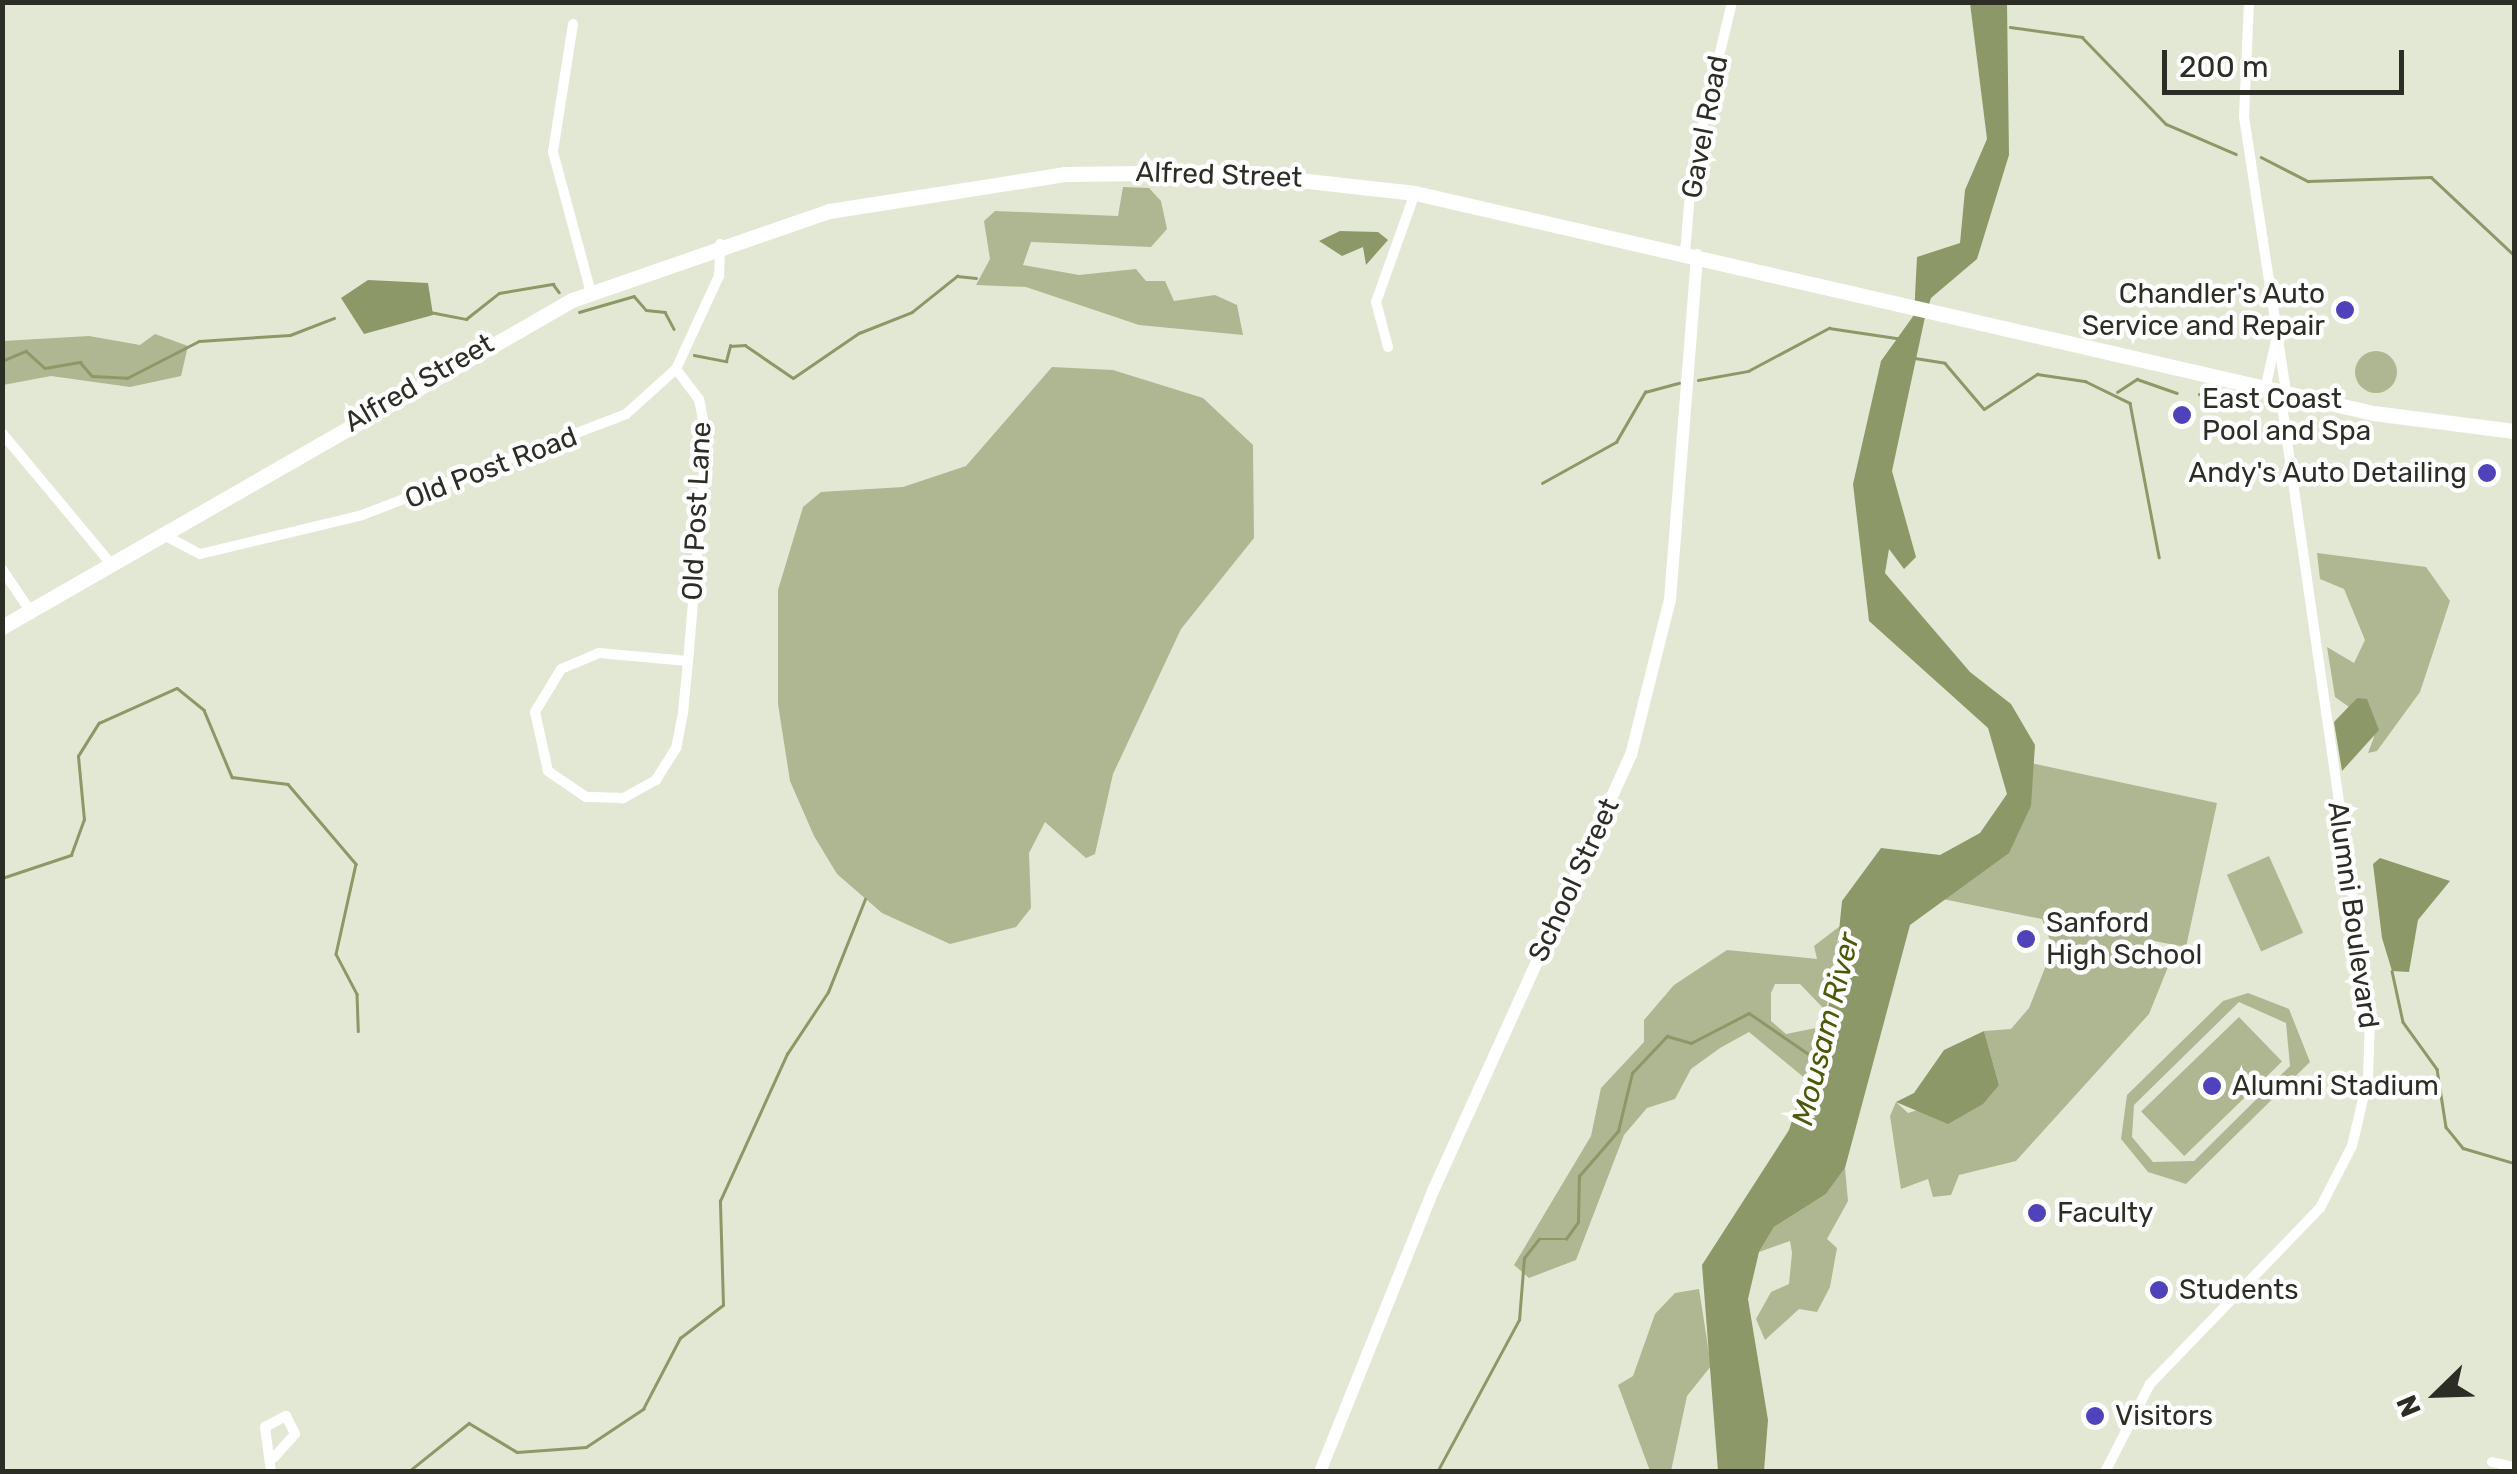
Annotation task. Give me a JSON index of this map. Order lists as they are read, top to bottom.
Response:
{
  "streets": {
    "main road": ["Alfred Street"],
    "street": [
      "Gavel Road",
      "Old Post Road",
      "Old Post Lane",
      "School Street",
      "Alumni Boulevard"
    ]
  },
  "crossings": [
    ["Gavel Road", "Alfred Street"],
    ["Gavel Road", "School Street"],
    ["Alfred Street", "Old Post Road"],
    ["Alfred Street", "School Street"],
    ["Alfred Street", "Alumni Boulevard"],
    ["Old Post Road", "Old Post Lane"]
  ],
  "water": ["Mousam River"],
  "places": [
    "Chandler's Auto Service and Repair",
    "East Coast Pool and Spa",
    "Andy's Auto Detailing",
    "Sanford High School",
    "Alumni Stadium",
    "Faculty",
    "Students",
    "Visitors"
  ],
  "scale_bar": "200 m",
  "north": "bottom left"
}
